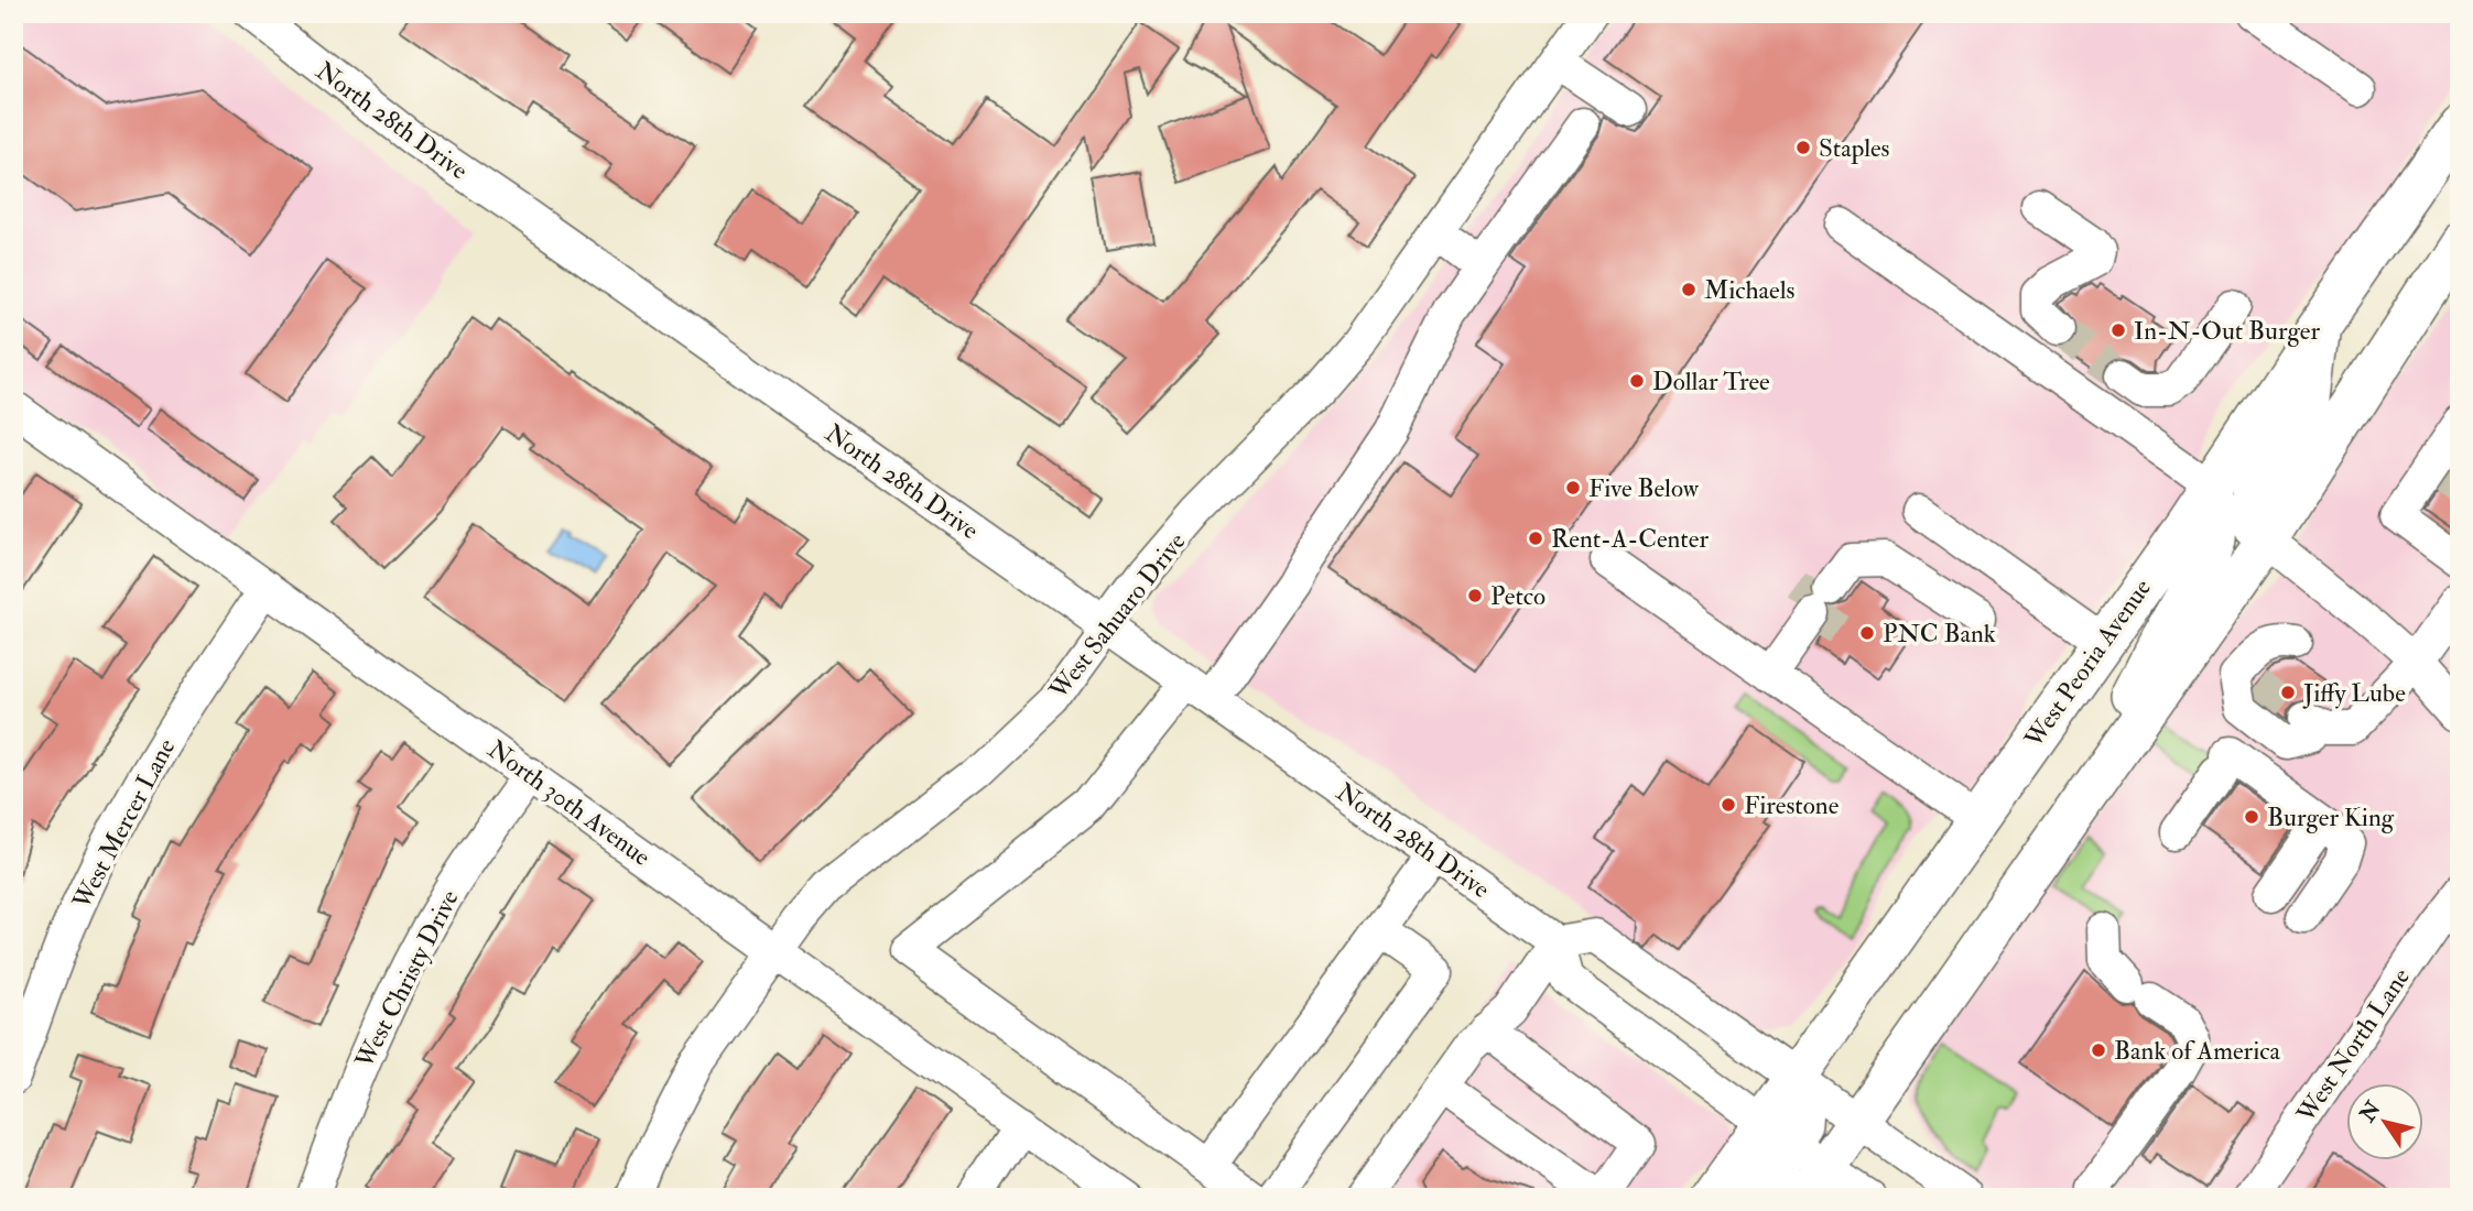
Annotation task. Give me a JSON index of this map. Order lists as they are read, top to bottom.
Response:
{
  "streets": {
    "main road": ["West Peoria Avenue"],
    "street": [
      "North 28th Drive",
      "West Sahuaro Drive",
      "North 30th Avenue",
      "West Mercer Lane",
      "West Christy Drive",
      "West North Lane"
    ]
  },
  "crossings": [
    ["North 28th Drive", "West Sahuaro Drive"],
    ["West Sahuaro Drive", "North 30th Avenue"],
    ["North 30th Avenue", "West Mercer Lane"],
    ["North 30th Avenue", "West Christy Drive"]
  ],
  "places": [
    "Staples",
    "Michaels",
    "In-N-Out Burger",
    "Dollar Tree",
    "Five Below",
    "Rent-A-Center",
    "Petco",
    "PNC Bank",
    "Jiffy Lube",
    "Firestone",
    "Burger King",
    "Bank of America"
  ],
  "north": "top left"
}
